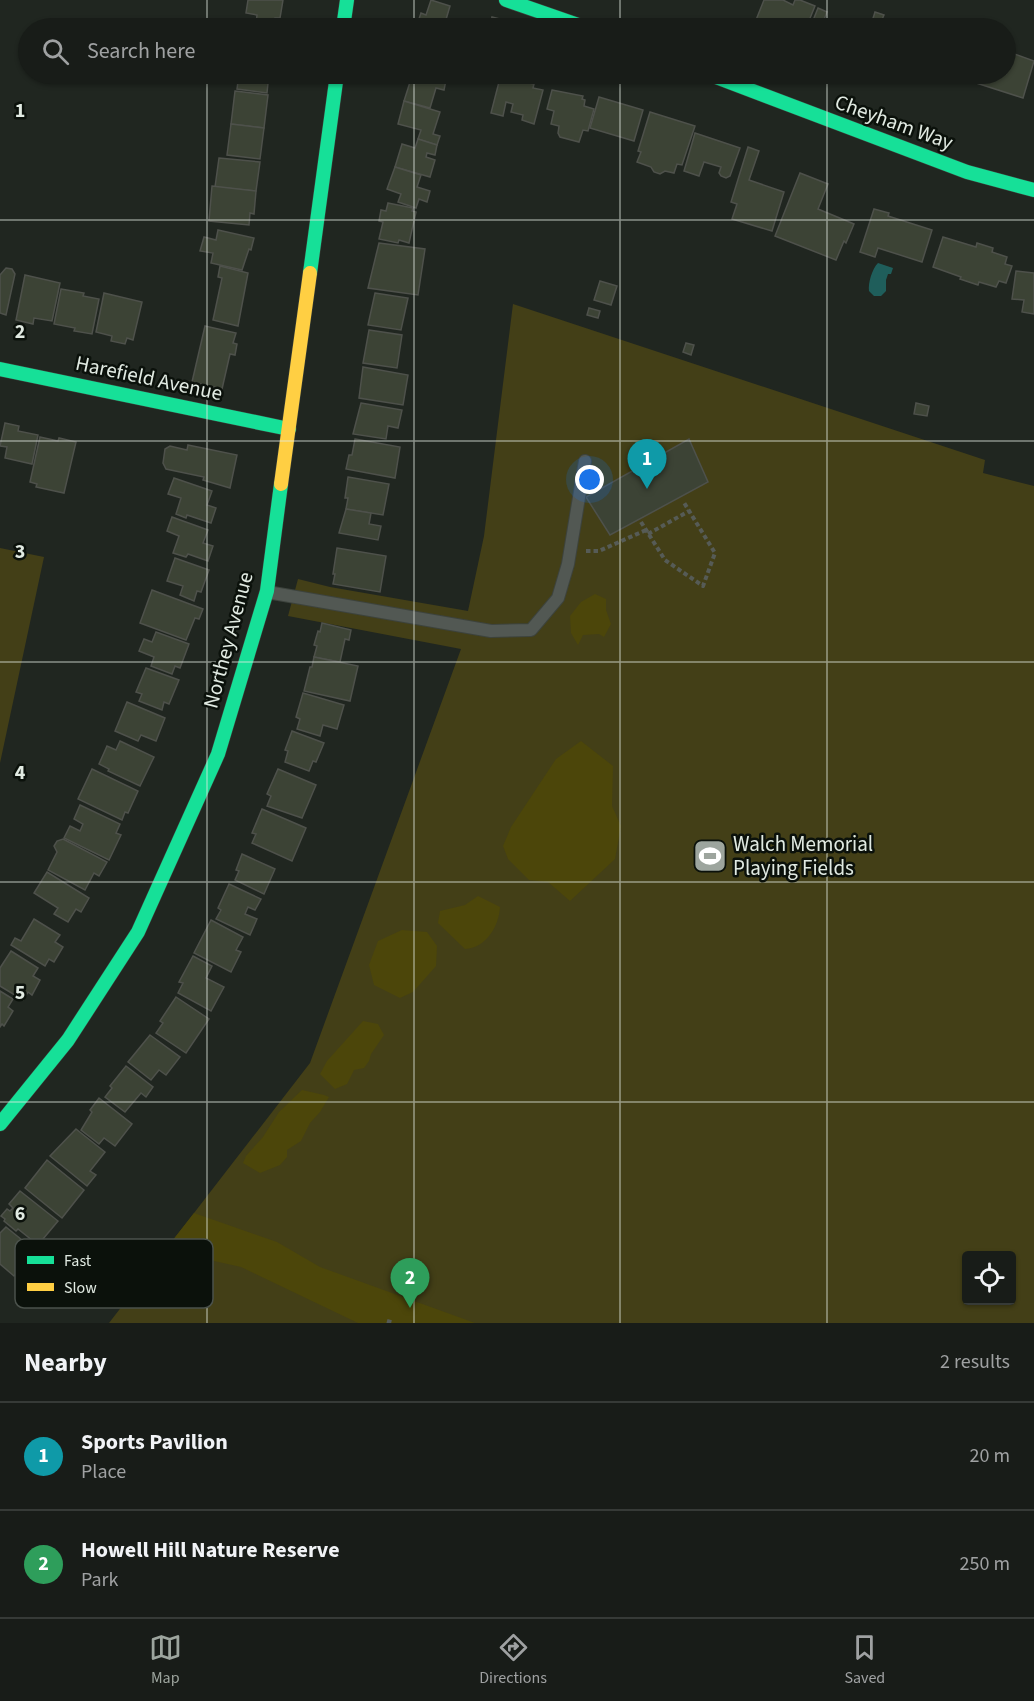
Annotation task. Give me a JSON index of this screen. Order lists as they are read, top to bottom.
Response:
{
  "streets": {
    "street": ["Cheyham Way", "Harefield Avenue", "Northey Avenue"]
  },
  "crossings": [
    ["Harefield Avenue", "Northey Avenue"]
  ],
  "places": {
    "sports": ["Walch Memorial Playing Fields"]
  },
  "legend": ["Fast", "Slow"],
  "page": {
    "search": "Search here",
    "pins": ["1", "2"],
    "heading": ["Nearby", "2 results"],
    "list": [
      {
        "mark": "1",
        "name": "Sports Pavilion",
        "note": "Place",
        "value": "20 m"
      },
      {
        "mark": "2",
        "name": "Howell Hill Nature Reserve",
        "note": "Park",
        "value": "250 m"
      }
    ],
    "nav": ["Map", "Directions", "Saved"]
  },
  "grid": {
    "rows": [
      "1",
      "2",
      "3",
      "4",
      "5",
      "6"
    ]
  }
}
